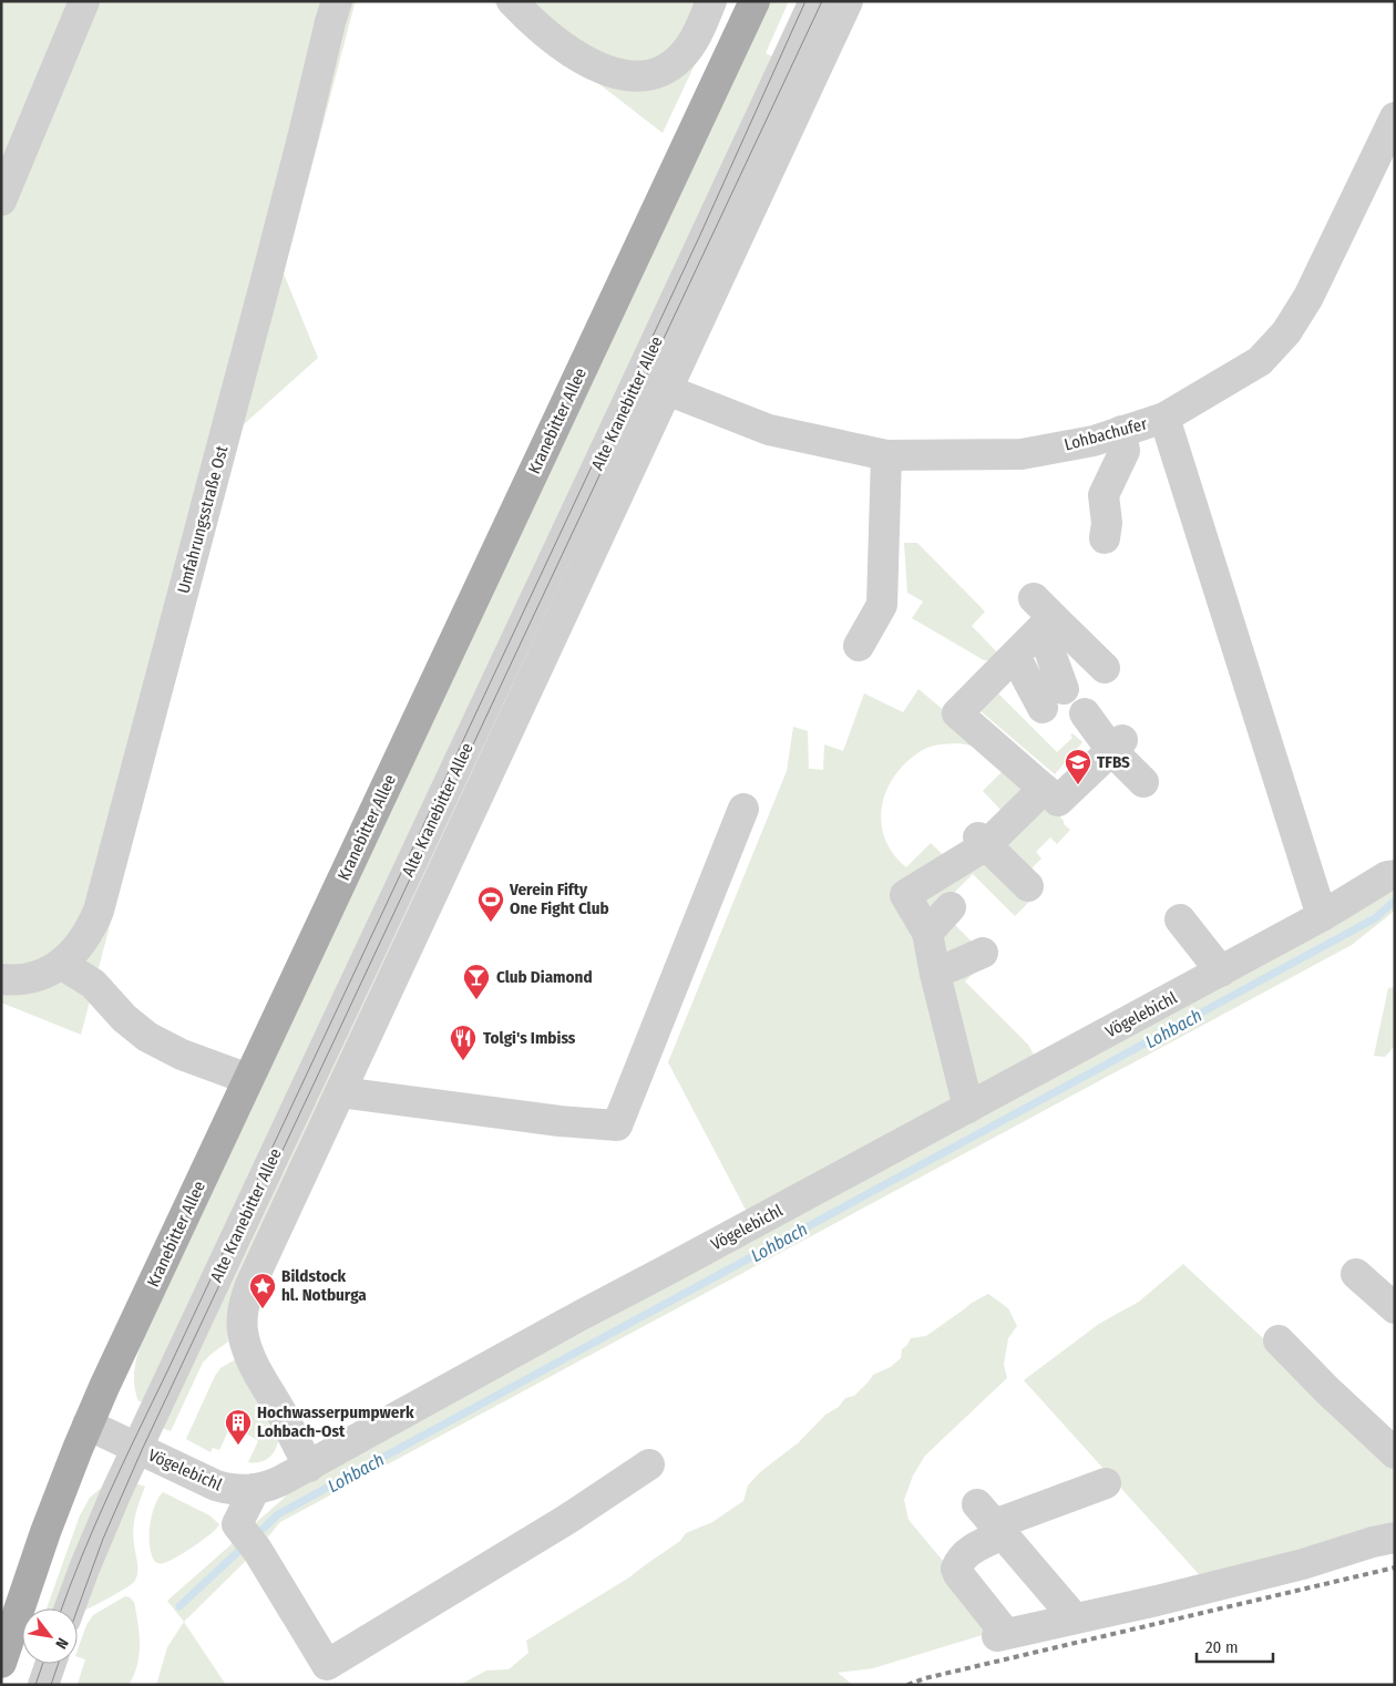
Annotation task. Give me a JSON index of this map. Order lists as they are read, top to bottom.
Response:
{
  "streets": {
    "main road": ["Kranebitter Allee"],
    "street": [
      "Alte Kranebitter Allee",
      "Lohbachufer",
      "Umfahrungsstraße Ost",
      "Vögelebichl"
    ]
  },
  "crossings": [
    ["Alte Kranebitter Allee", "Vögelebichl"],
    ["Kranebitter Allee", "Vögelebichl"]
  ],
  "water": ["Lohbach"],
  "places": {
    "school or university": ["TFBS"],
    "sports": ["Verein Fifty One Fight Club"],
    "bar": ["Club Diamond"],
    "restaurant": ["Tolgi's Imbiss"],
    "place": ["Bildstock hl. Notburga"],
    "building": ["Hochwasserpumpwerk Lohbach-Ost"]
  },
  "scale_bar": "20 m",
  "north": "bottom right"
}
